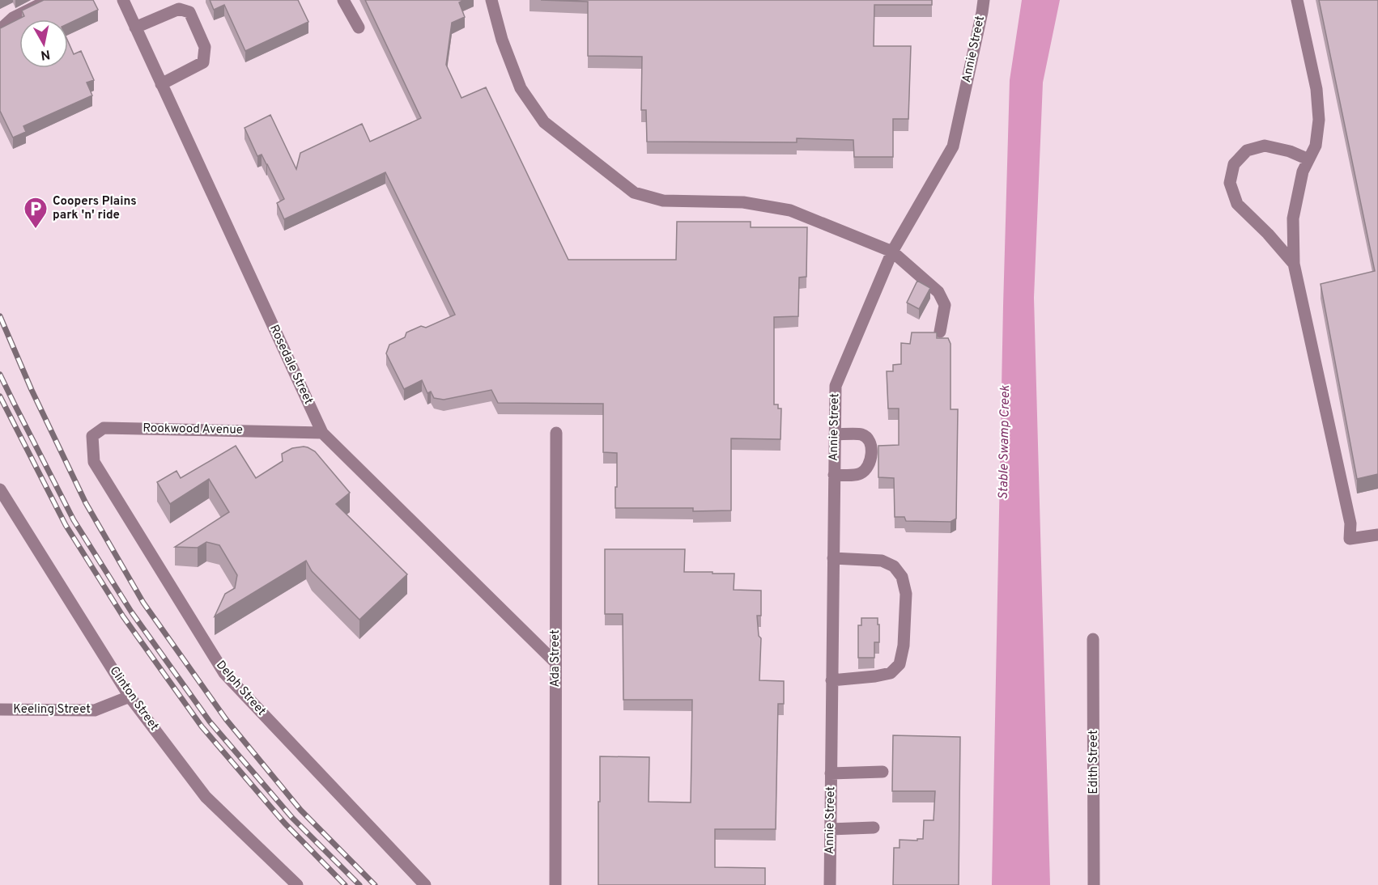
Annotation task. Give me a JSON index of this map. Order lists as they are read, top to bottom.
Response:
{
  "streets": {
    "street": [
      "Annie Street",
      "Rosedale Street",
      "Rookwood Avenue",
      "Ada Street",
      "Delph Street",
      "Clinton Street",
      "Keeling Street",
      "Edith Street"
    ]
  },
  "crossings": [
    ["Rosedale Street", "Rookwood Avenue"],
    ["Rosedale Street", "Ada Street"],
    ["Rookwood Avenue", "Delph Street"],
    ["Clinton Street", "Keeling Street"]
  ],
  "water": ["Stable Swamp Creek"],
  "places": {
    "parking": ["Coopers Plains park 'n' ride"]
  },
  "north": "bottom"
}
